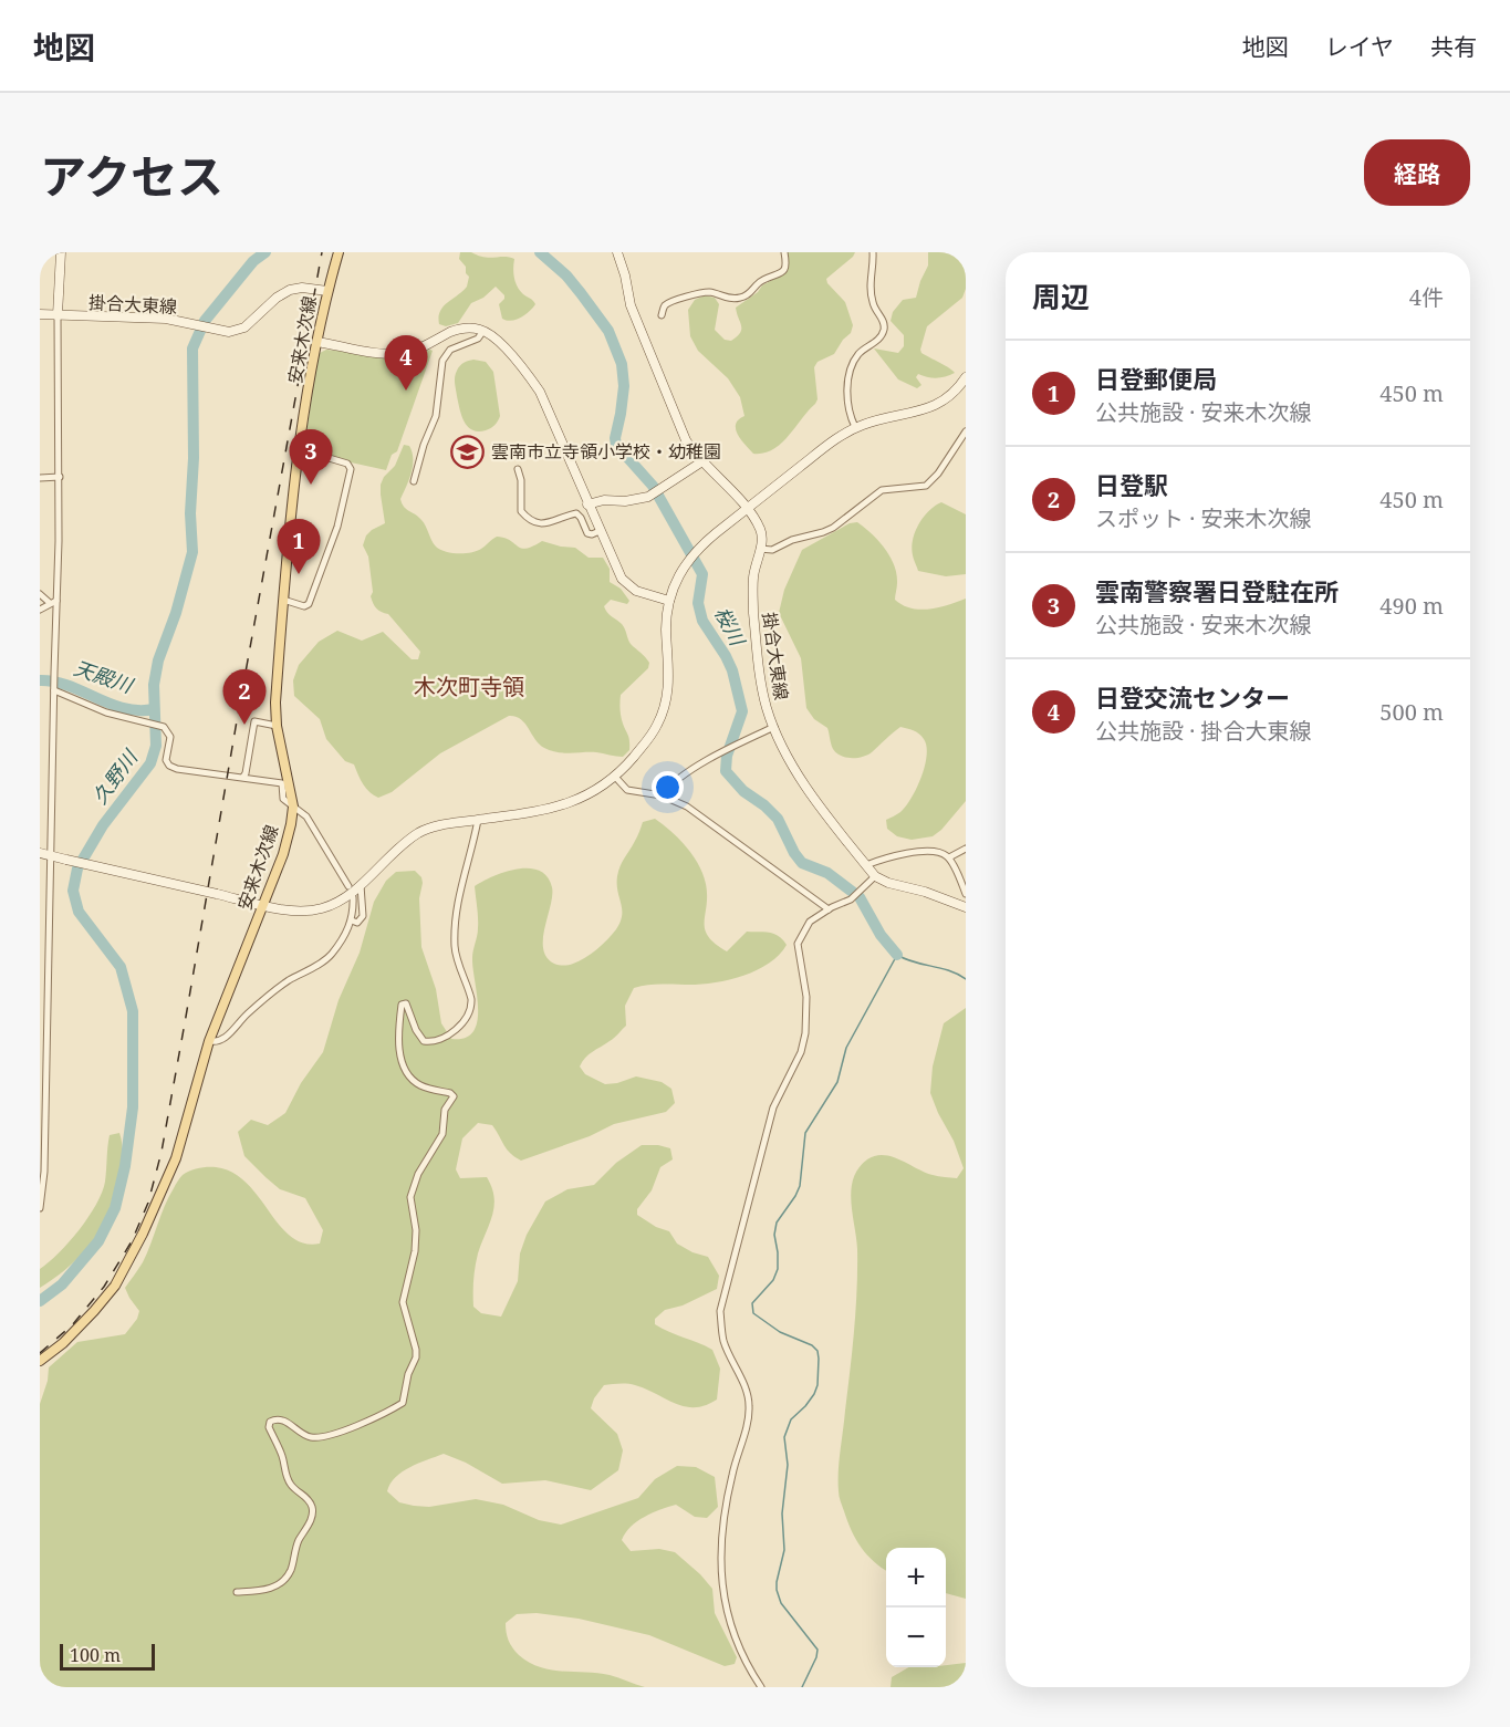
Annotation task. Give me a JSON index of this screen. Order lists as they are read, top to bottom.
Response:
{
  "streets": {
    "main road": ["掛合大東線", "安来木次線"]
  },
  "crossings": [
    ["掛合大東線", "安来木次線"]
  ],
  "districts": ["木次町寺領"],
  "water": ["桜川", "天殿川", "久野川"],
  "places": {
    "school or university": ["雲南市立寺領小学校・幼稚園"]
  },
  "scale_bar": "100 m",
  "page": {
    "header": "地図",
    "nav": ["地図", "レイヤ", "共有"],
    "title": "アクセス",
    "buttons": "経路",
    "heading": ["周辺", "4件"],
    "pins": [
      "4",
      "3",
      "1",
      "2"
    ],
    "list": [
      {
        "mark": "1",
        "name": "日登郵便局",
        "note": "公共施設 · 安来木次線",
        "value": "450 m"
      },
      {
        "mark": "2",
        "name": "日登駅",
        "note": "スポット · 安来木次線",
        "value": "450 m"
      },
      {
        "mark": "3",
        "name": "雲南警察署日登駐在所",
        "note": "公共施設 · 安来木次線",
        "value": "490 m"
      },
      {
        "mark": "4",
        "name": "日登交流センター",
        "note": "公共施設 · 掛合大東線",
        "value": "500 m"
      }
    ],
    "map_buttons": ["+", "−"],
    "scale": "100 m"
  }
}
